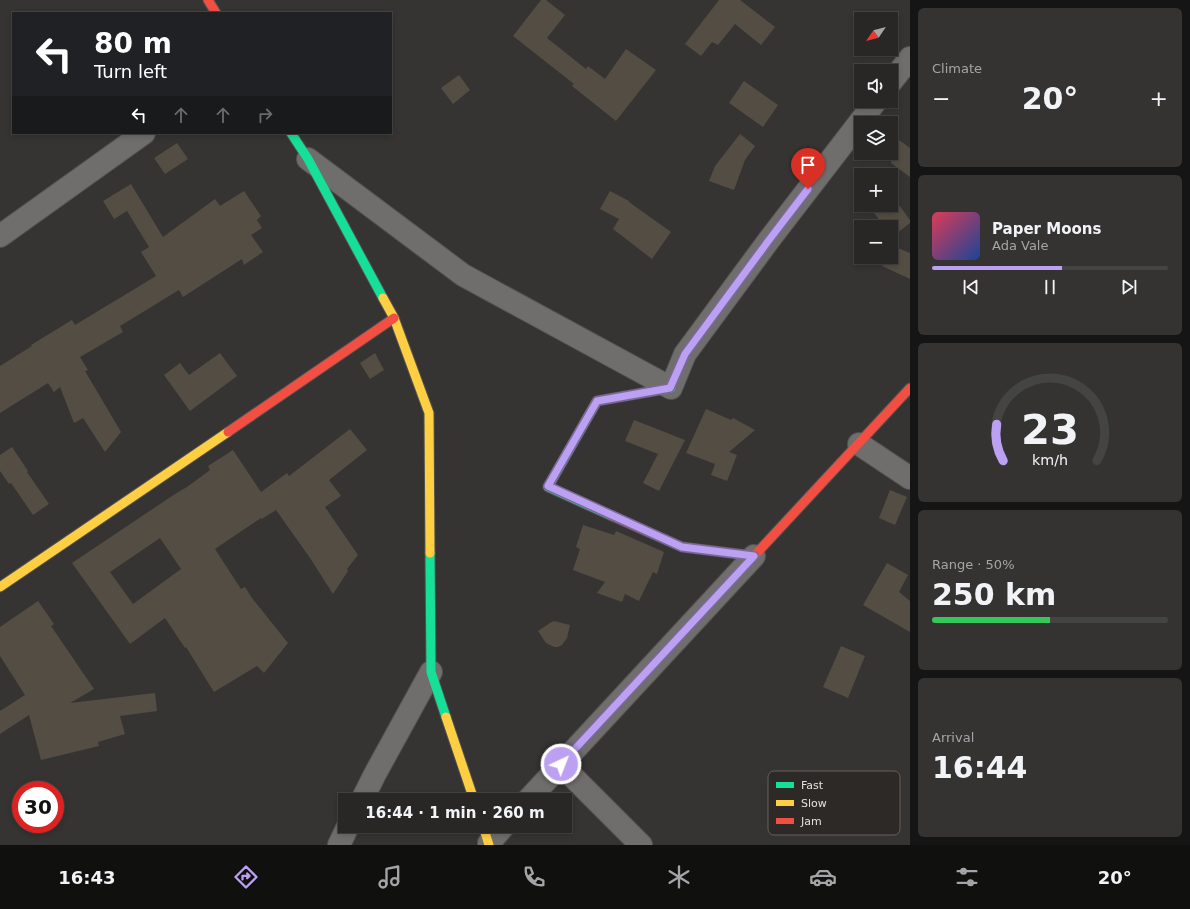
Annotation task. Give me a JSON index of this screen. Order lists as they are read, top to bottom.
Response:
{
  "legend": ["Fast", "Slow", "Jam"],
  "north": "bottom left",
  "page": {
    "tile": [
      "Climate",
      ["Range · 50%", "250 km"],
      ["Arrival", "16:44"]
    ],
    "map_buttons": ["+", "−"],
    "turn": ["80 m", "Turn left"],
    "heat": ["−", "20°", "+"],
    "song": ["Paper Moons", "Ada Vale"],
    "limit": "30",
    "trip": "16:44 · 1 min · 260 m",
    "tabs": ["16:43", "20°"],
    "gauge": ["23", "km/h"]
  }
}
